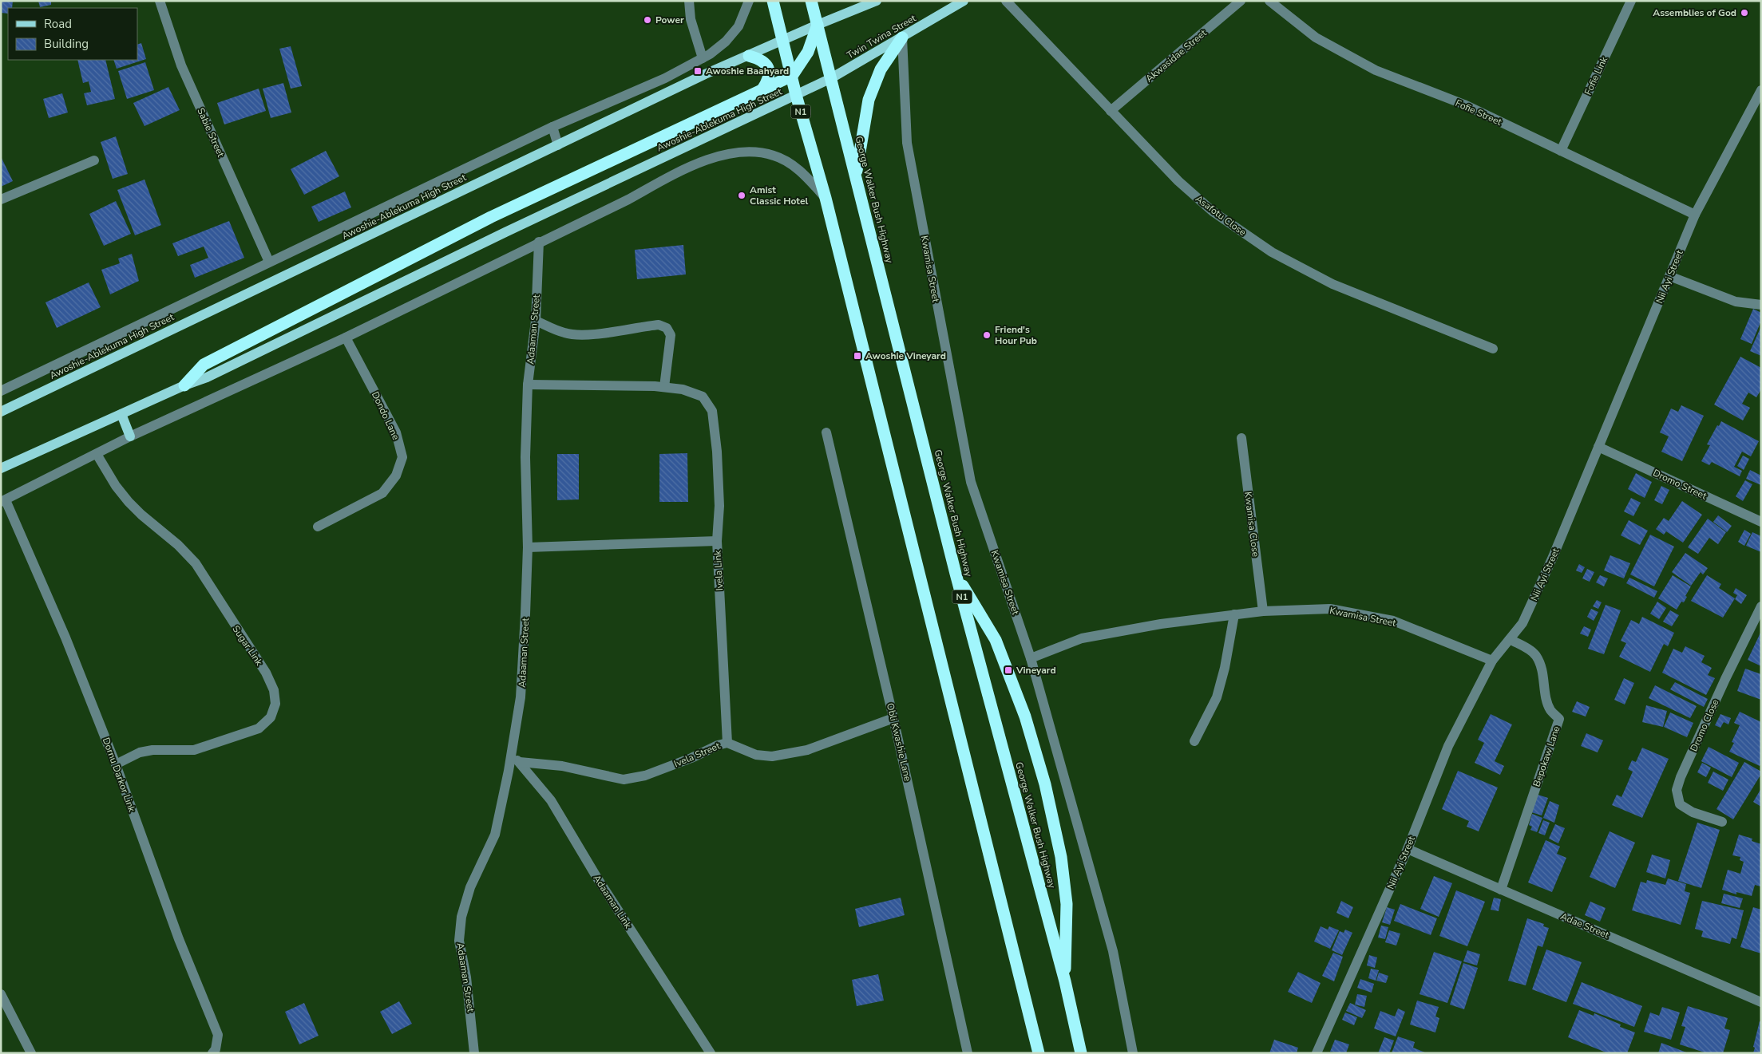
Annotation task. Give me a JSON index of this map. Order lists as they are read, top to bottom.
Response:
{
  "streets": {
    "highway": ["N1", "George Walker Bush Highway"],
    "main road": ["Twin Twina Street", "Awoshie-Ablekuma High Street"],
    "street": [
      "Akwasidae Street",
      "Fofie Link",
      "Fofie Street",
      "Sabie Street",
      "Asafotu Close",
      "Kwamisa Street",
      "Nii Ayi Street",
      "Adaaman Street",
      "Dondo Lane",
      "Dromo Street",
      "Kwamisa Close",
      "Ivela Link",
      "Sugar Link",
      "Dromo Close",
      "Obli Kwashie Lane",
      "Ivela Street",
      "Bepokaw Lane",
      "Dornu Darkor Link",
      "Adaaman Link",
      "Adae Street"
    ]
  },
  "crossings": [
    ["Twin Twina Street", "N1"],
    ["Twin Twina Street", "Awoshie-Ablekuma High Street"],
    ["Twin Twina Street", "George Walker Bush Highway"],
    ["Twin Twina Street", "Kwamisa Street"],
    ["Akwasidae Street", "Asafotu Close"],
    ["Fofie Link", "Fofie Street"],
    ["N1", "Awoshie-Ablekuma High Street"],
    ["Fofie Street", "Nii Ayi Street"],
    ["Awoshie-Ablekuma High Street", "Sabie Street"],
    ["Awoshie-Ablekuma High Street", "George Walker Bush Highway"],
    ["Kwamisa Street", "Nii Ayi Street"],
    ["Kwamisa Street", "Kwamisa Close"],
    ["Nii Ayi Street", "Dromo Street"],
    ["Nii Ayi Street", "Bepokaw Lane"],
    ["Nii Ayi Street", "Adae Street"],
    ["Adaaman Street", "Ivela Link"],
    ["Adaaman Street", "Adaaman Link"],
    ["Ivela Link", "Ivela Street"],
    ["Sugar Link", "Dornu Darkor Link"],
    ["Obli Kwashie Lane", "Ivela Street"],
    ["Ivela Street", "Adaaman Link"],
    ["Bepokaw Lane", "Adae Street"]
  ],
  "places": {
    "other": [
      "Assemblies of God",
      "Power",
      "Amist Classic Hotel",
      "Friend's Hour Pub"
    ],
    "transit": ["Awoshie Baahyard", "Awoshie Vineyard", "Vineyard"]
  },
  "legend": ["Road", "Building"]
}
